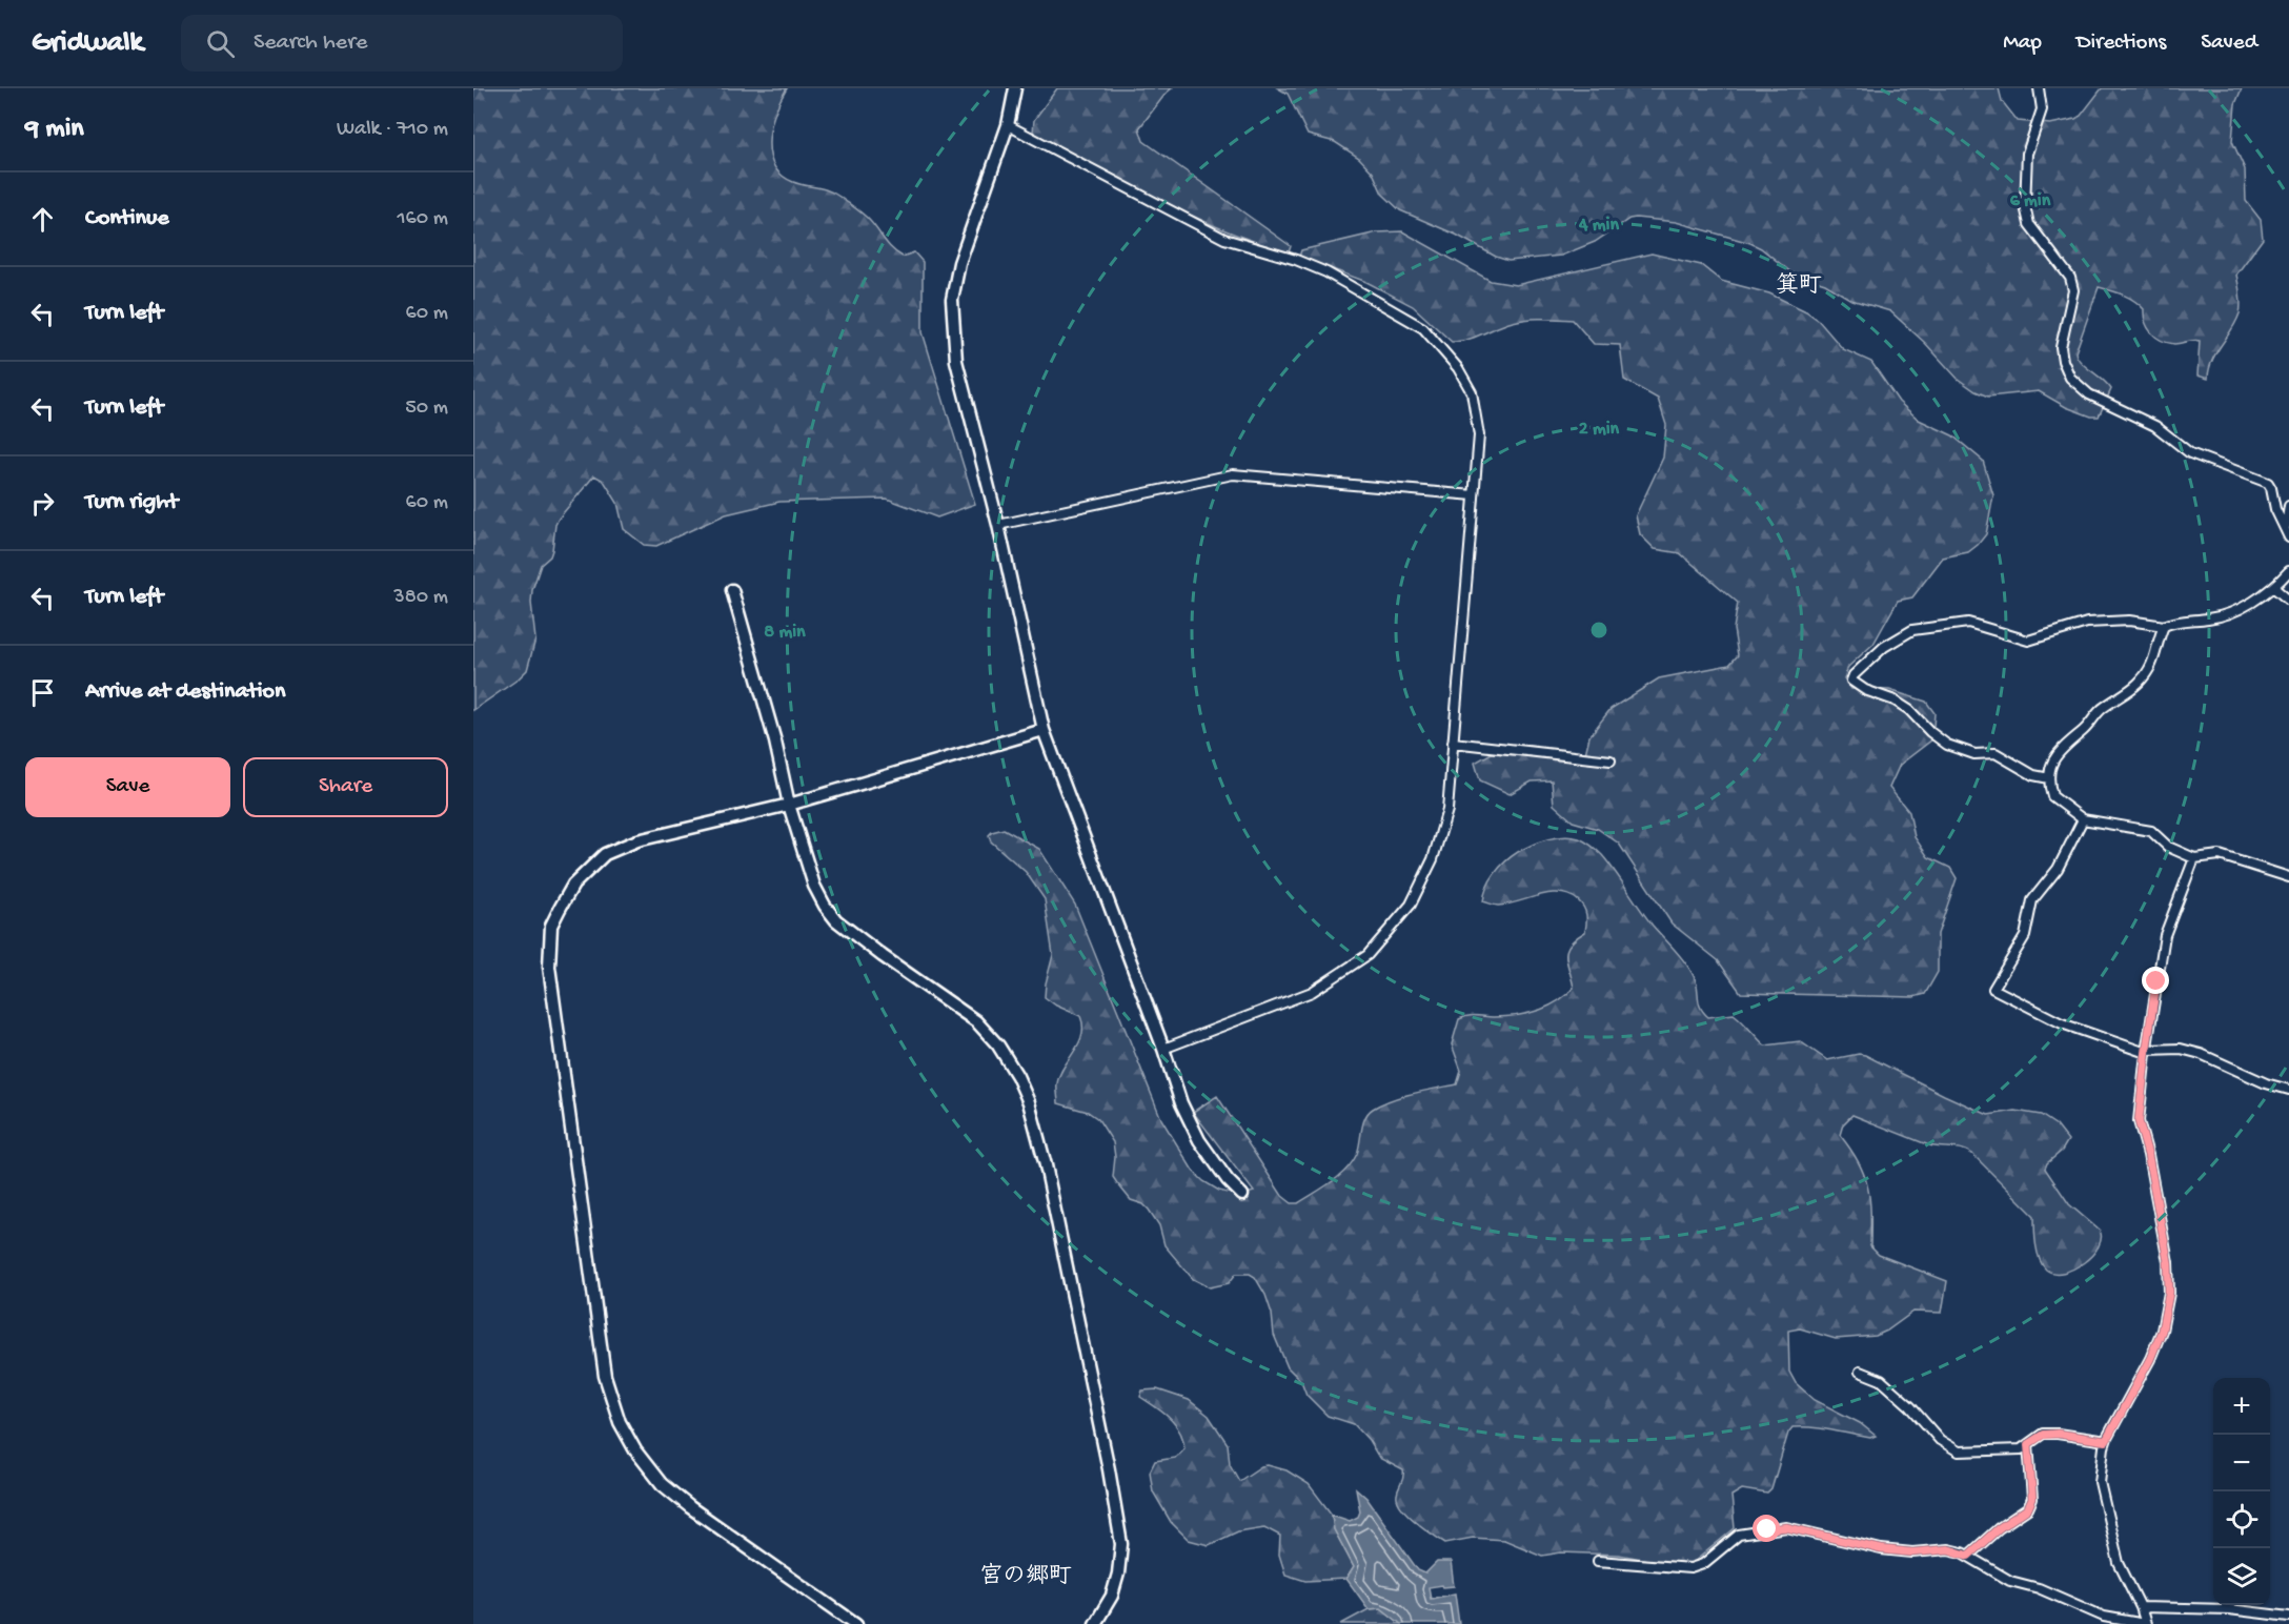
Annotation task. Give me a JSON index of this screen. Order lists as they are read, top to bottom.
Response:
{
  "districts": ["箕町", "宮の郷町"],
  "page": {
    "header": "Gridwalk",
    "search": "Search here",
    "nav": ["Map", "Directions", "Saved"],
    "heading": ["9 min", "Walk · 710 m"],
    "list": [
      ["Continue", "160 m"],
      ["Turn left", "60 m"],
      ["Turn left", "50 m"],
      ["Turn right", "60 m"],
      ["Turn left", "380 m"],
      "Arrive at destination"
    ],
    "buttons": ["Save", "Share"],
    "map_buttons": ["+", "−"]
  },
  "rings": [
    "6 min",
    "4 min",
    "2 min",
    "8 min"
  ]
}
